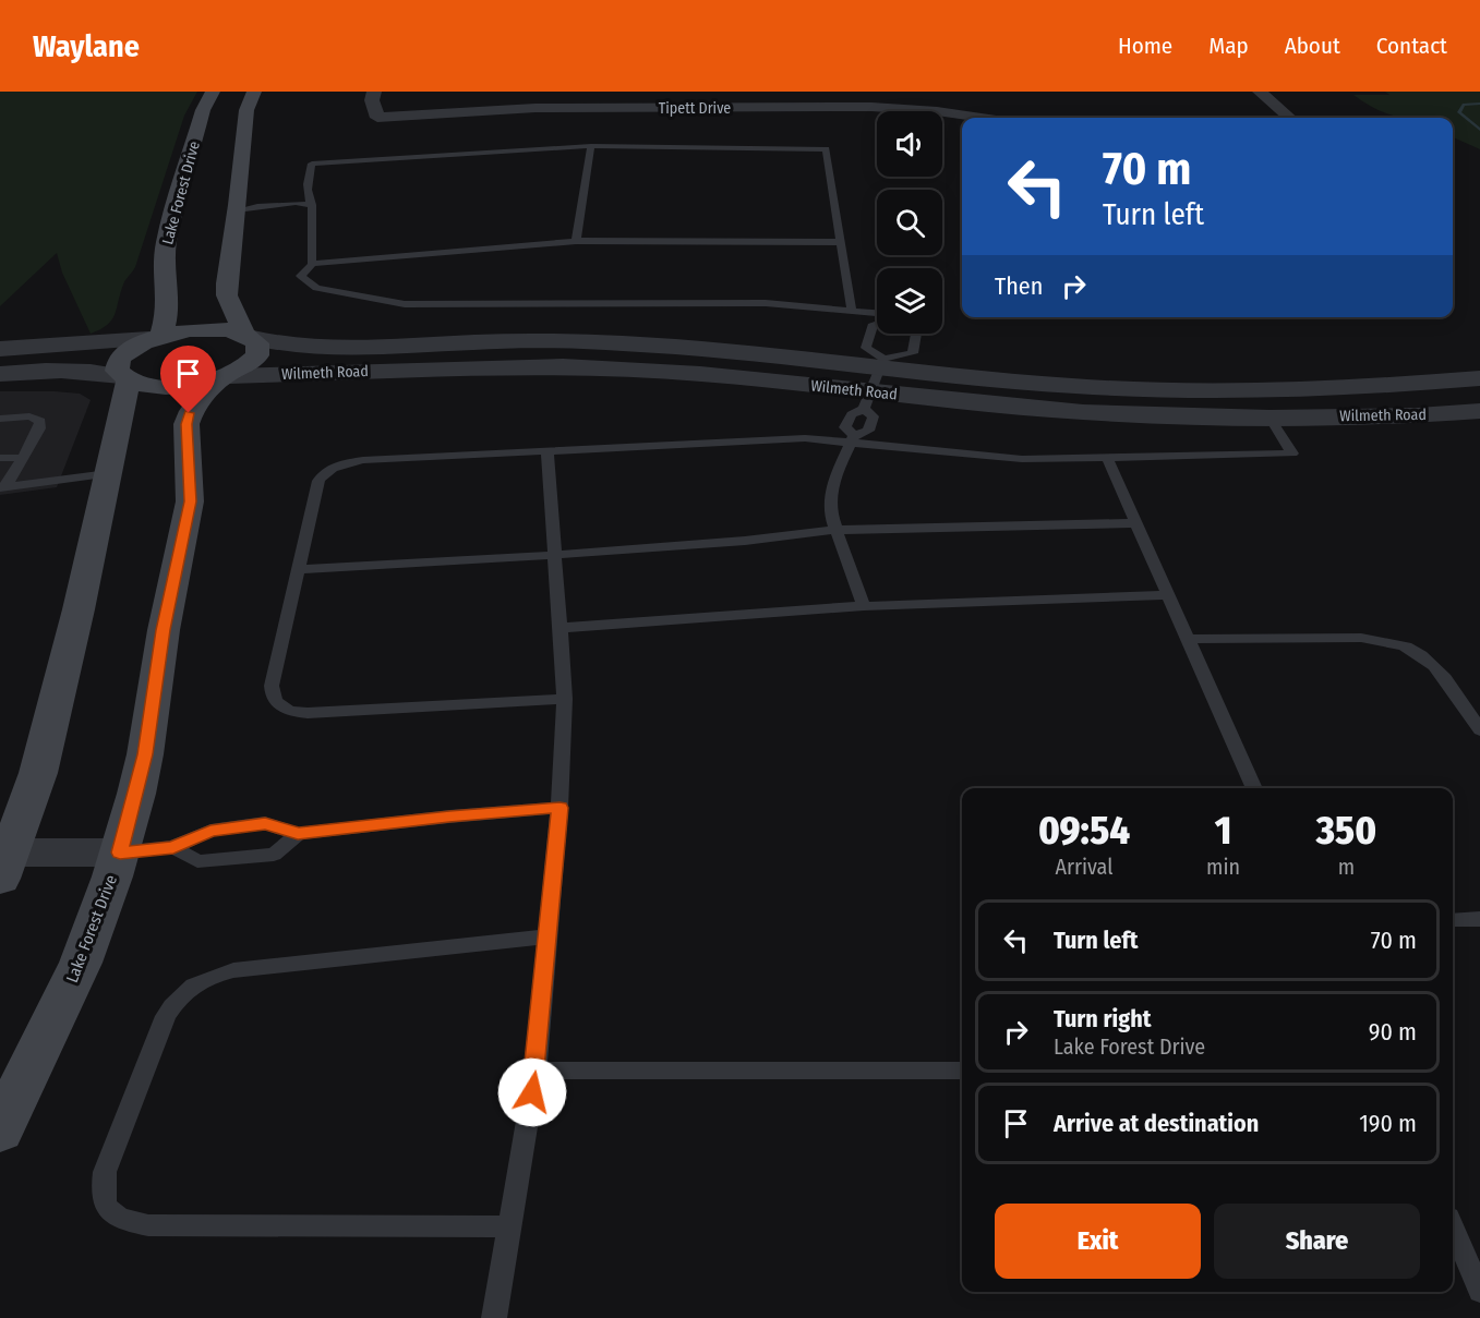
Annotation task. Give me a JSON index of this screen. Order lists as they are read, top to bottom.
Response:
{
  "streets": {
    "main road": ["Lake Forest Drive"],
    "street": ["Tipett Drive", "Wilmeth Road"]
  },
  "crossings": [
    ["Lake Forest Drive", "Wilmeth Road"]
  ],
  "page": {
    "header": "Waylane",
    "nav": [
      "Home",
      "Map",
      "About",
      "Contact"
    ],
    "turn": ["70 m", "Turn left"],
    "then": "Then",
    "eta": [
      "09:54",
      "Arrival",
      "1",
      "min",
      "350",
      "m"
    ],
    "list": [
      {
        "name": "Turn left",
        "value": "70 m"
      },
      {
        "name": "Turn right",
        "note": "Lake Forest Drive",
        "value": "90 m"
      },
      {
        "name": "Arrive at destination",
        "value": "190 m"
      }
    ],
    "buttons": ["Exit", "Share"]
  }
}
